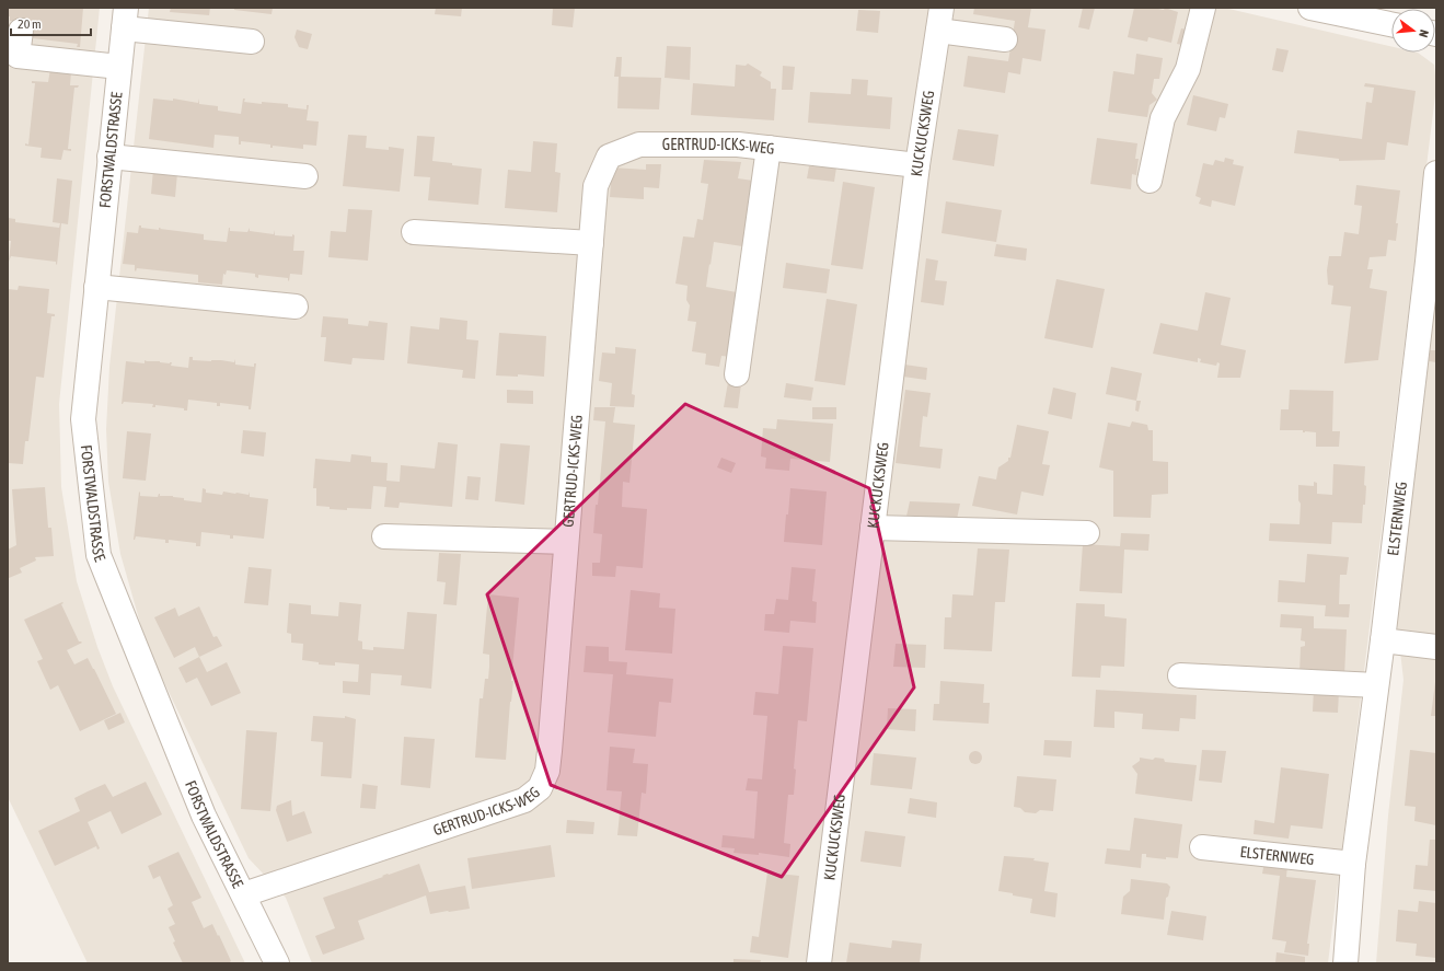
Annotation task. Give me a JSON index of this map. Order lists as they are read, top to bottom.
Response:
{
  "streets": {
    "street": [
      "KUCKUCKSWEG",
      "GERTRUD-ICKS-WEG",
      "FORSTWALDSTRASSE",
      "ELSTERNWEG"
    ]
  },
  "crossings": [
    ["KUCKUCKSWEG", "GERTRUD-ICKS-WEG"],
    ["GERTRUD-ICKS-WEG", "FORSTWALDSTRASSE"]
  ],
  "scale_bar": "20 m",
  "north": "right"
}
